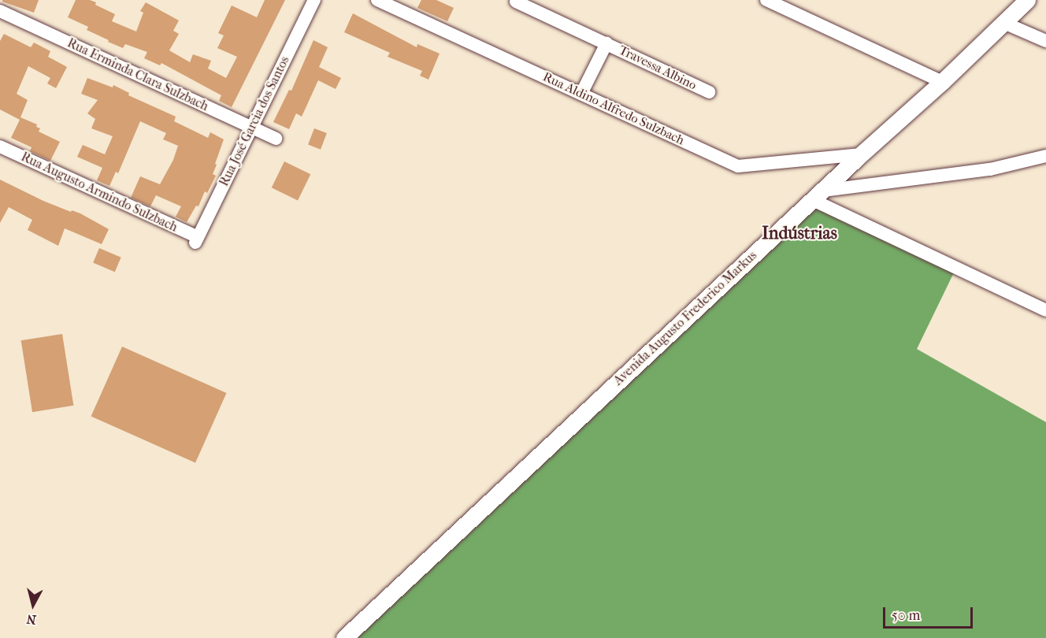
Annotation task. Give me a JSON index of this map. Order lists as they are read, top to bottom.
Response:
{
  "streets": {
    "street": [
      "Travessa Albino",
      "Rua Erminda Clara Sulzbach",
      "Rua Aldino Alfredo Sulzbach",
      "Rua José Garcia dos Santos",
      "Rua Augusto Armindo Sulzbach",
      "Avenida Augusto Frederico Markus"
    ]
  },
  "crossings": [
    ["Travessa Albino", "Rua Aldino Alfredo Sulzbach"],
    ["Rua Erminda Clara Sulzbach", "Rua José Garcia dos Santos"],
    ["Rua Aldino Alfredo Sulzbach", "Avenida Augusto Frederico Markus"],
    ["Rua José Garcia dos Santos", "Rua Augusto Armindo Sulzbach"]
  ],
  "districts": ["Indústrias"],
  "scale_bar": "50 m",
  "north": "bottom"
}
